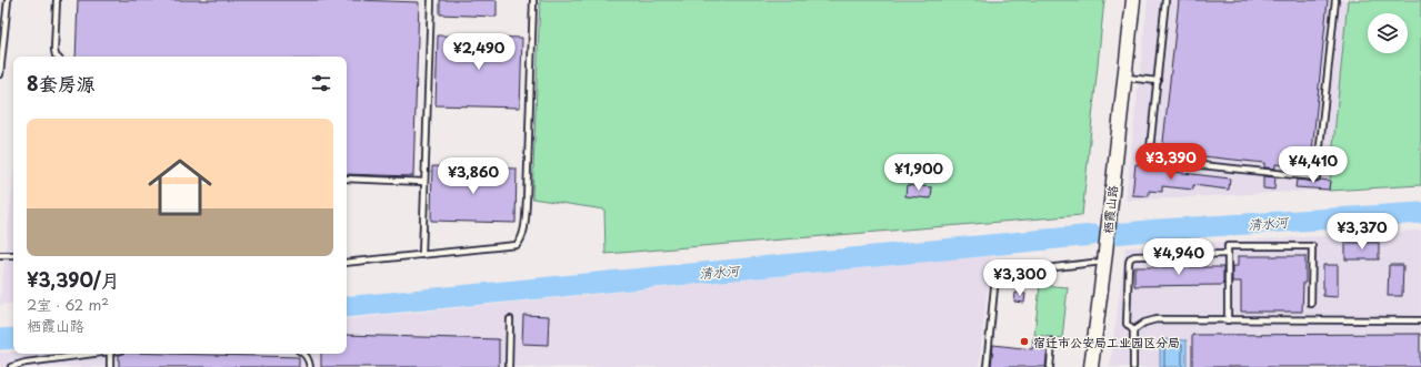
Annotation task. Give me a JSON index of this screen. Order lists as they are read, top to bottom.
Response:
{
  "streets": {
    "street": ["栖霞山路"]
  },
  "water": ["清水河"],
  "places": ["宿迁市公安局工业园区分局"],
  "page": {
    "price": [
      "¥2,490",
      "¥3,390",
      "¥4,410",
      "¥1,900",
      "¥3,860",
      "¥3,370",
      "¥4,940",
      "¥3,300"
    ],
    "heading": "8套房源",
    "list": [
      {
        "name": "¥3,390/月",
        "note": "2室 · 62 m² · 栖霞山路"
      }
    ]
  }
}
